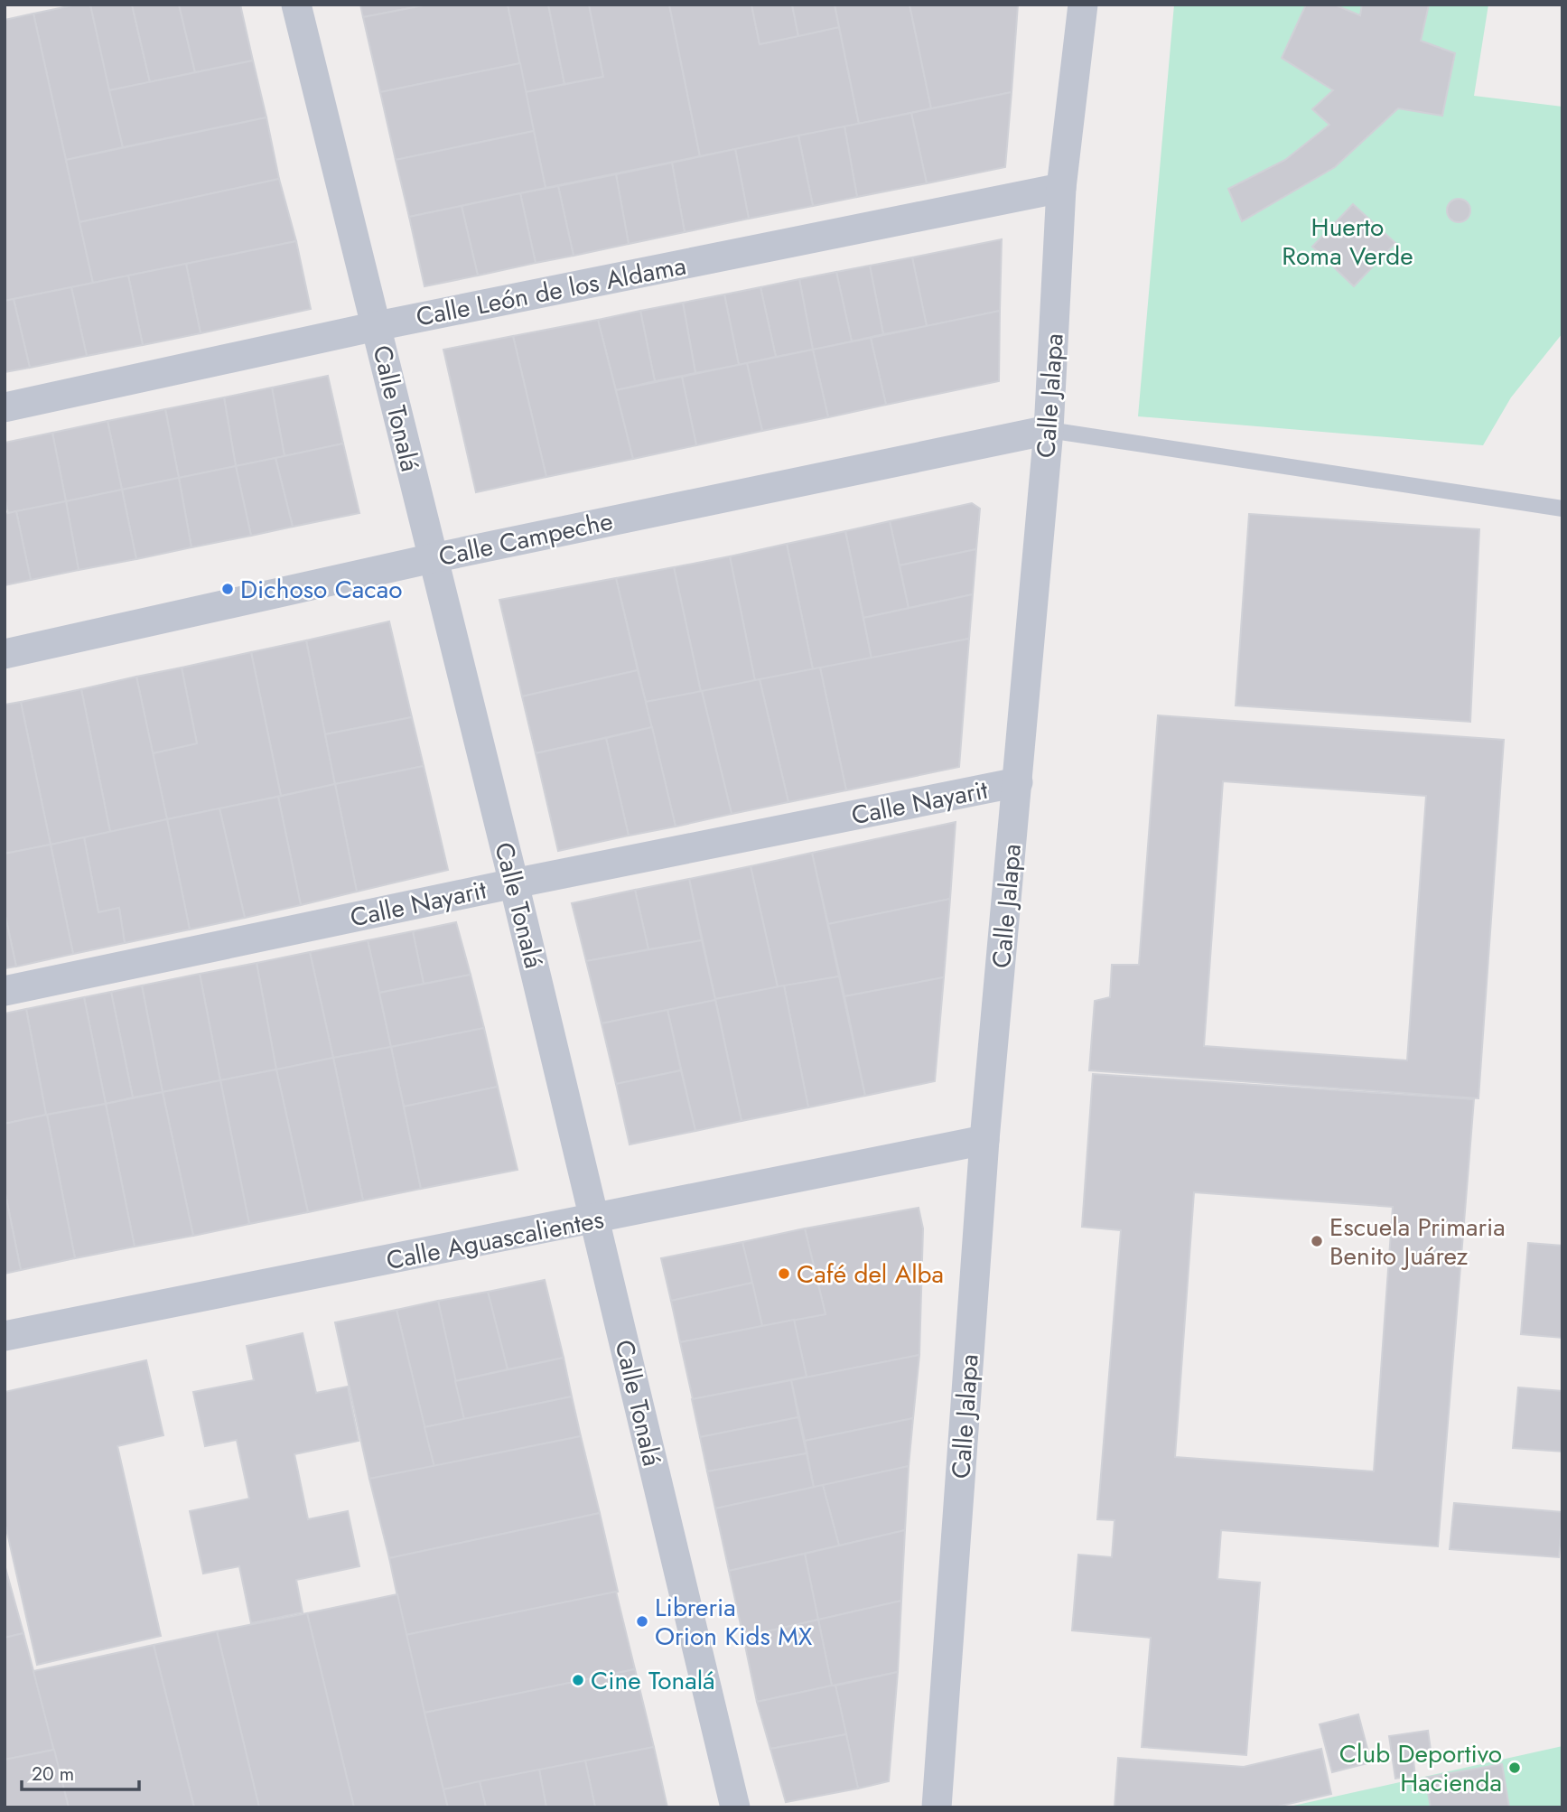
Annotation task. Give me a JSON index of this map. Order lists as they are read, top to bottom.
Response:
{
  "streets": {
    "street": [
      "Calle León de los Aldama",
      "Calle Jalapa",
      "Calle Tonalá",
      "Calle Campeche",
      "Calle Nayarit",
      "Calle Aguascalientes"
    ]
  },
  "crossings": [
    ["Calle León de los Aldama", "Calle Jalapa"],
    ["Calle León de los Aldama", "Calle Tonalá"],
    ["Calle Jalapa", "Calle Campeche"],
    ["Calle Jalapa", "Calle Nayarit"],
    ["Calle Jalapa", "Calle Aguascalientes"],
    ["Calle Tonalá", "Calle Campeche"],
    ["Calle Tonalá", "Calle Nayarit"],
    ["Calle Tonalá", "Calle Aguascalientes"]
  ],
  "parks": ["Huerto Roma Verde"],
  "places": [
    "Dichoso Cacao",
    "Escuela Primaria Benito Juárez",
    "Café del Alba",
    "Libreria Orion Kids MX",
    "Cine Tonalá",
    "Club Deportivo Hacienda"
  ],
  "scale_bar": "20 m"
}
